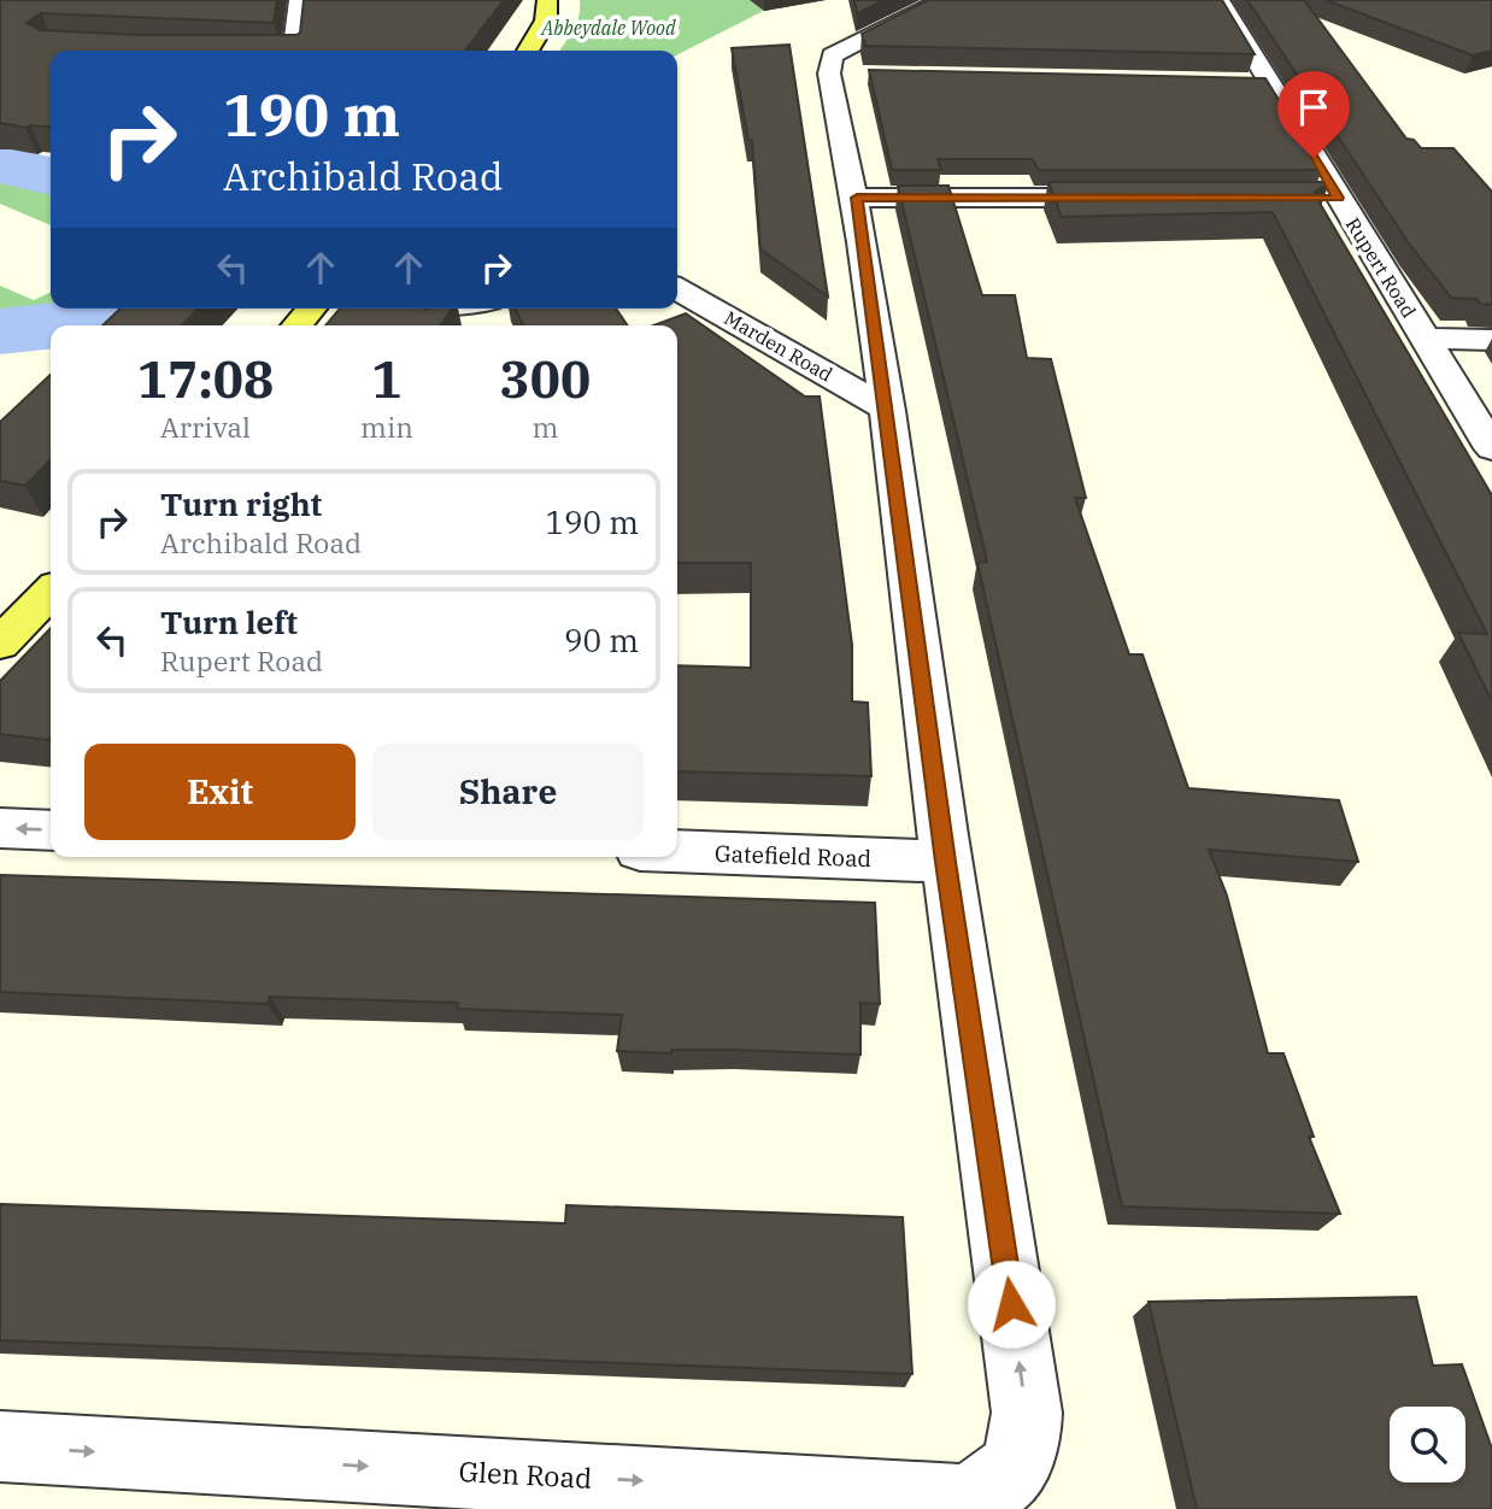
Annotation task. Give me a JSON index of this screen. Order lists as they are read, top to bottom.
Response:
{
  "streets": {
    "street": [
      "Rupert Road",
      "Marden Road",
      "Gatefield Road",
      "Glen Road"
    ]
  },
  "crossings": [
    ["Gatefield Road", "Glen Road"]
  ],
  "parks": ["Abbeydale Wood"],
  "page": {
    "turn": ["190 m", "Archibald Road"],
    "eta": [
      "17:08",
      "Arrival",
      "1",
      "min",
      "300",
      "m"
    ],
    "list": [
      {
        "name": "Turn right",
        "note": "Archibald Road",
        "value": "190 m"
      },
      {
        "name": "Turn left",
        "note": "Rupert Road",
        "value": "90 m"
      }
    ],
    "buttons": ["Exit", "Share"]
  }
}
